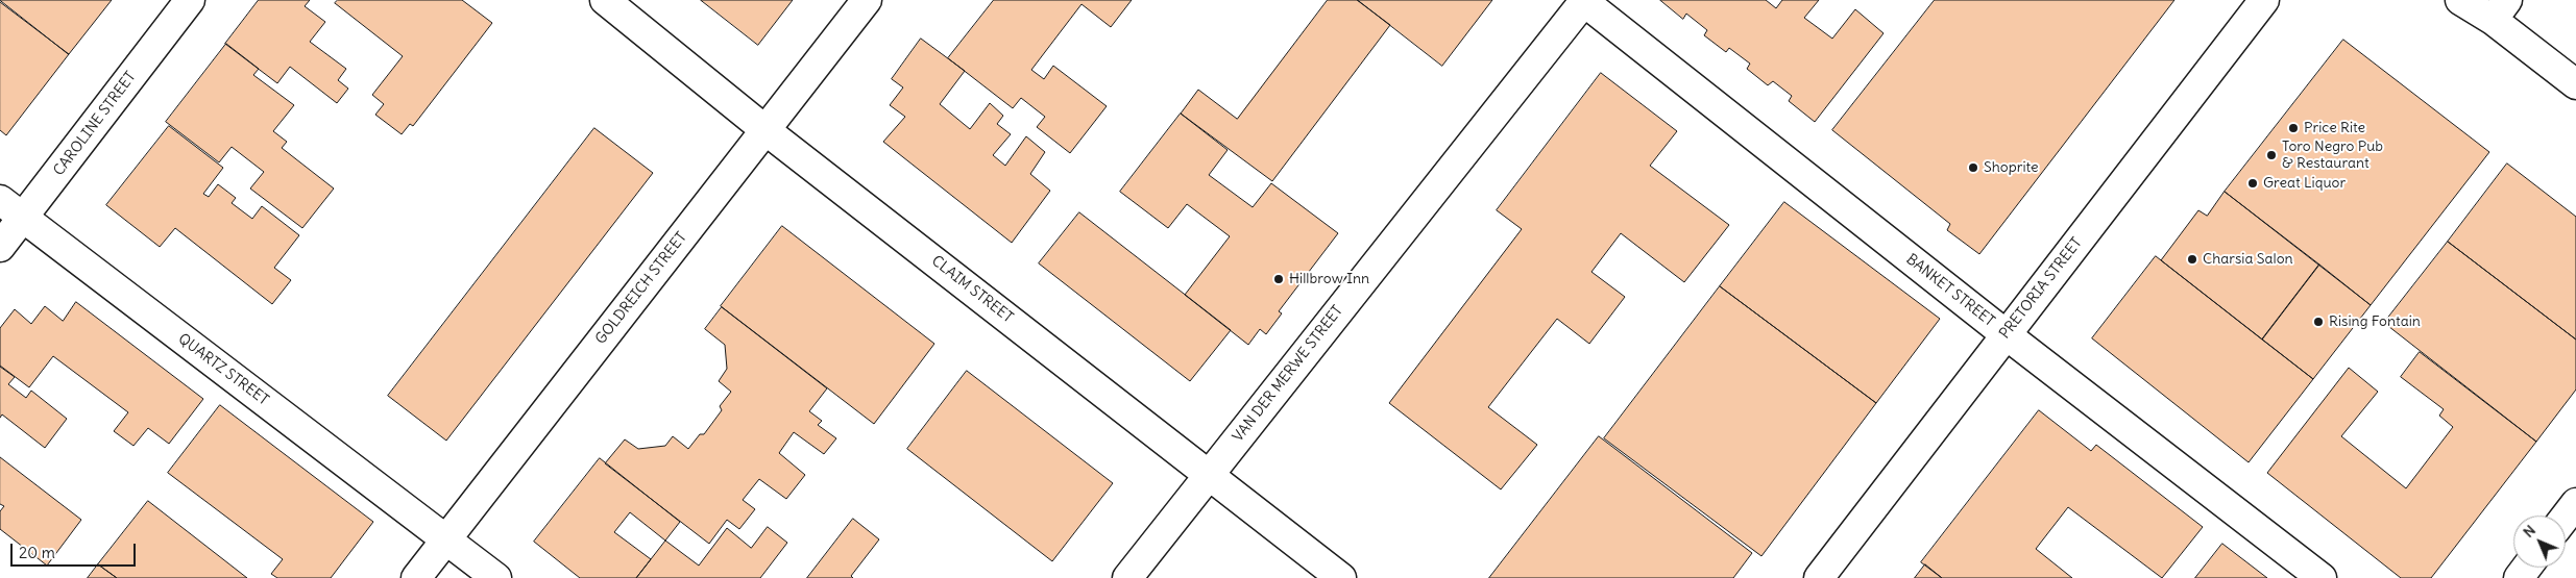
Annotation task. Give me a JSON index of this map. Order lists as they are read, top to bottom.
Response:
{
  "streets": {
    "street": [
      "CAROLINE STREET",
      "GOLDREICH STREET",
      "PRETORIA STREET",
      "CLAIM STREET",
      "BANKET STREET",
      "QUARTZ STREET",
      "VAN DER MERWE STREET"
    ]
  },
  "crossings": [
    ["CAROLINE STREET", "QUARTZ STREET"],
    ["GOLDREICH STREET", "CLAIM STREET"],
    ["GOLDREICH STREET", "QUARTZ STREET"],
    ["PRETORIA STREET", "BANKET STREET"],
    ["CLAIM STREET", "VAN DER MERWE STREET"],
    ["BANKET STREET", "VAN DER MERWE STREET"]
  ],
  "places": [
    "Price Rite",
    "Toro Negro Pub & Restaurant",
    "Shoprite",
    "Great Liquor",
    "Charsia Salon",
    "Hillbrow Inn",
    "Rising Fontain"
  ],
  "scale_bar": "20 m",
  "north": "top left"
}
